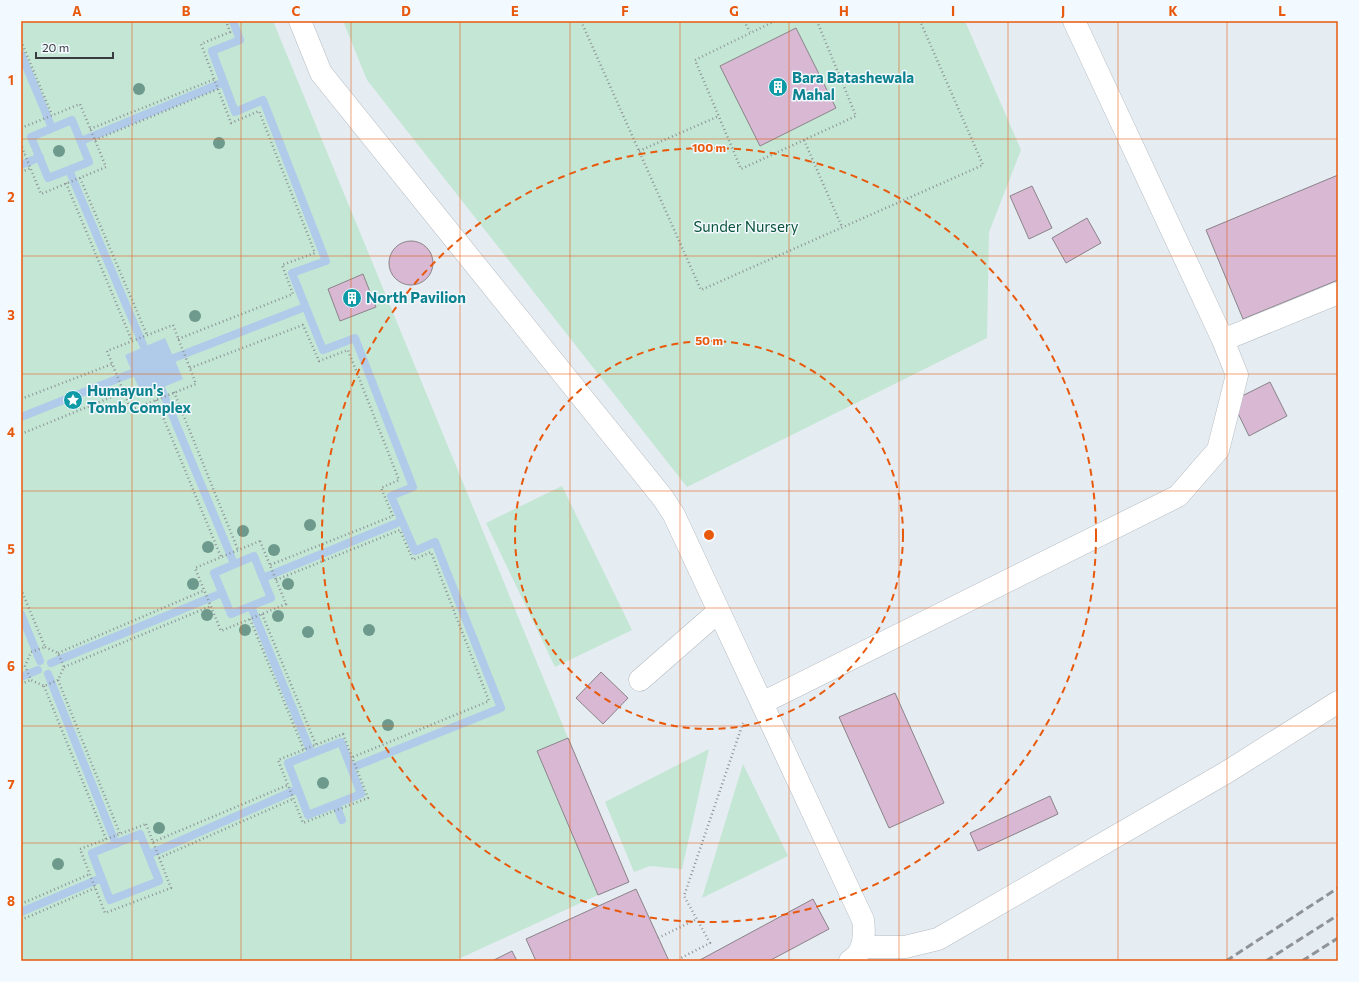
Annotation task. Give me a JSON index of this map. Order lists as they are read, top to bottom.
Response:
{
  "parks": ["Sunder Nursery"],
  "places": {
    "building": ["Bara Batashewala Mahal", "North Pavilion"],
    "place": ["Humayun's Tomb Complex"]
  },
  "scale_bar": "20 m",
  "grid": {
    "columns": [
      "A",
      "B",
      "C",
      "D",
      "E",
      "F",
      "G",
      "H",
      "I",
      "J",
      "K",
      "L"
    ],
    "rows": [
      "1",
      "2",
      "3",
      "4",
      "5",
      "6",
      "7",
      "8"
    ]
  },
  "rings": ["100 m", "50 m"]
}
